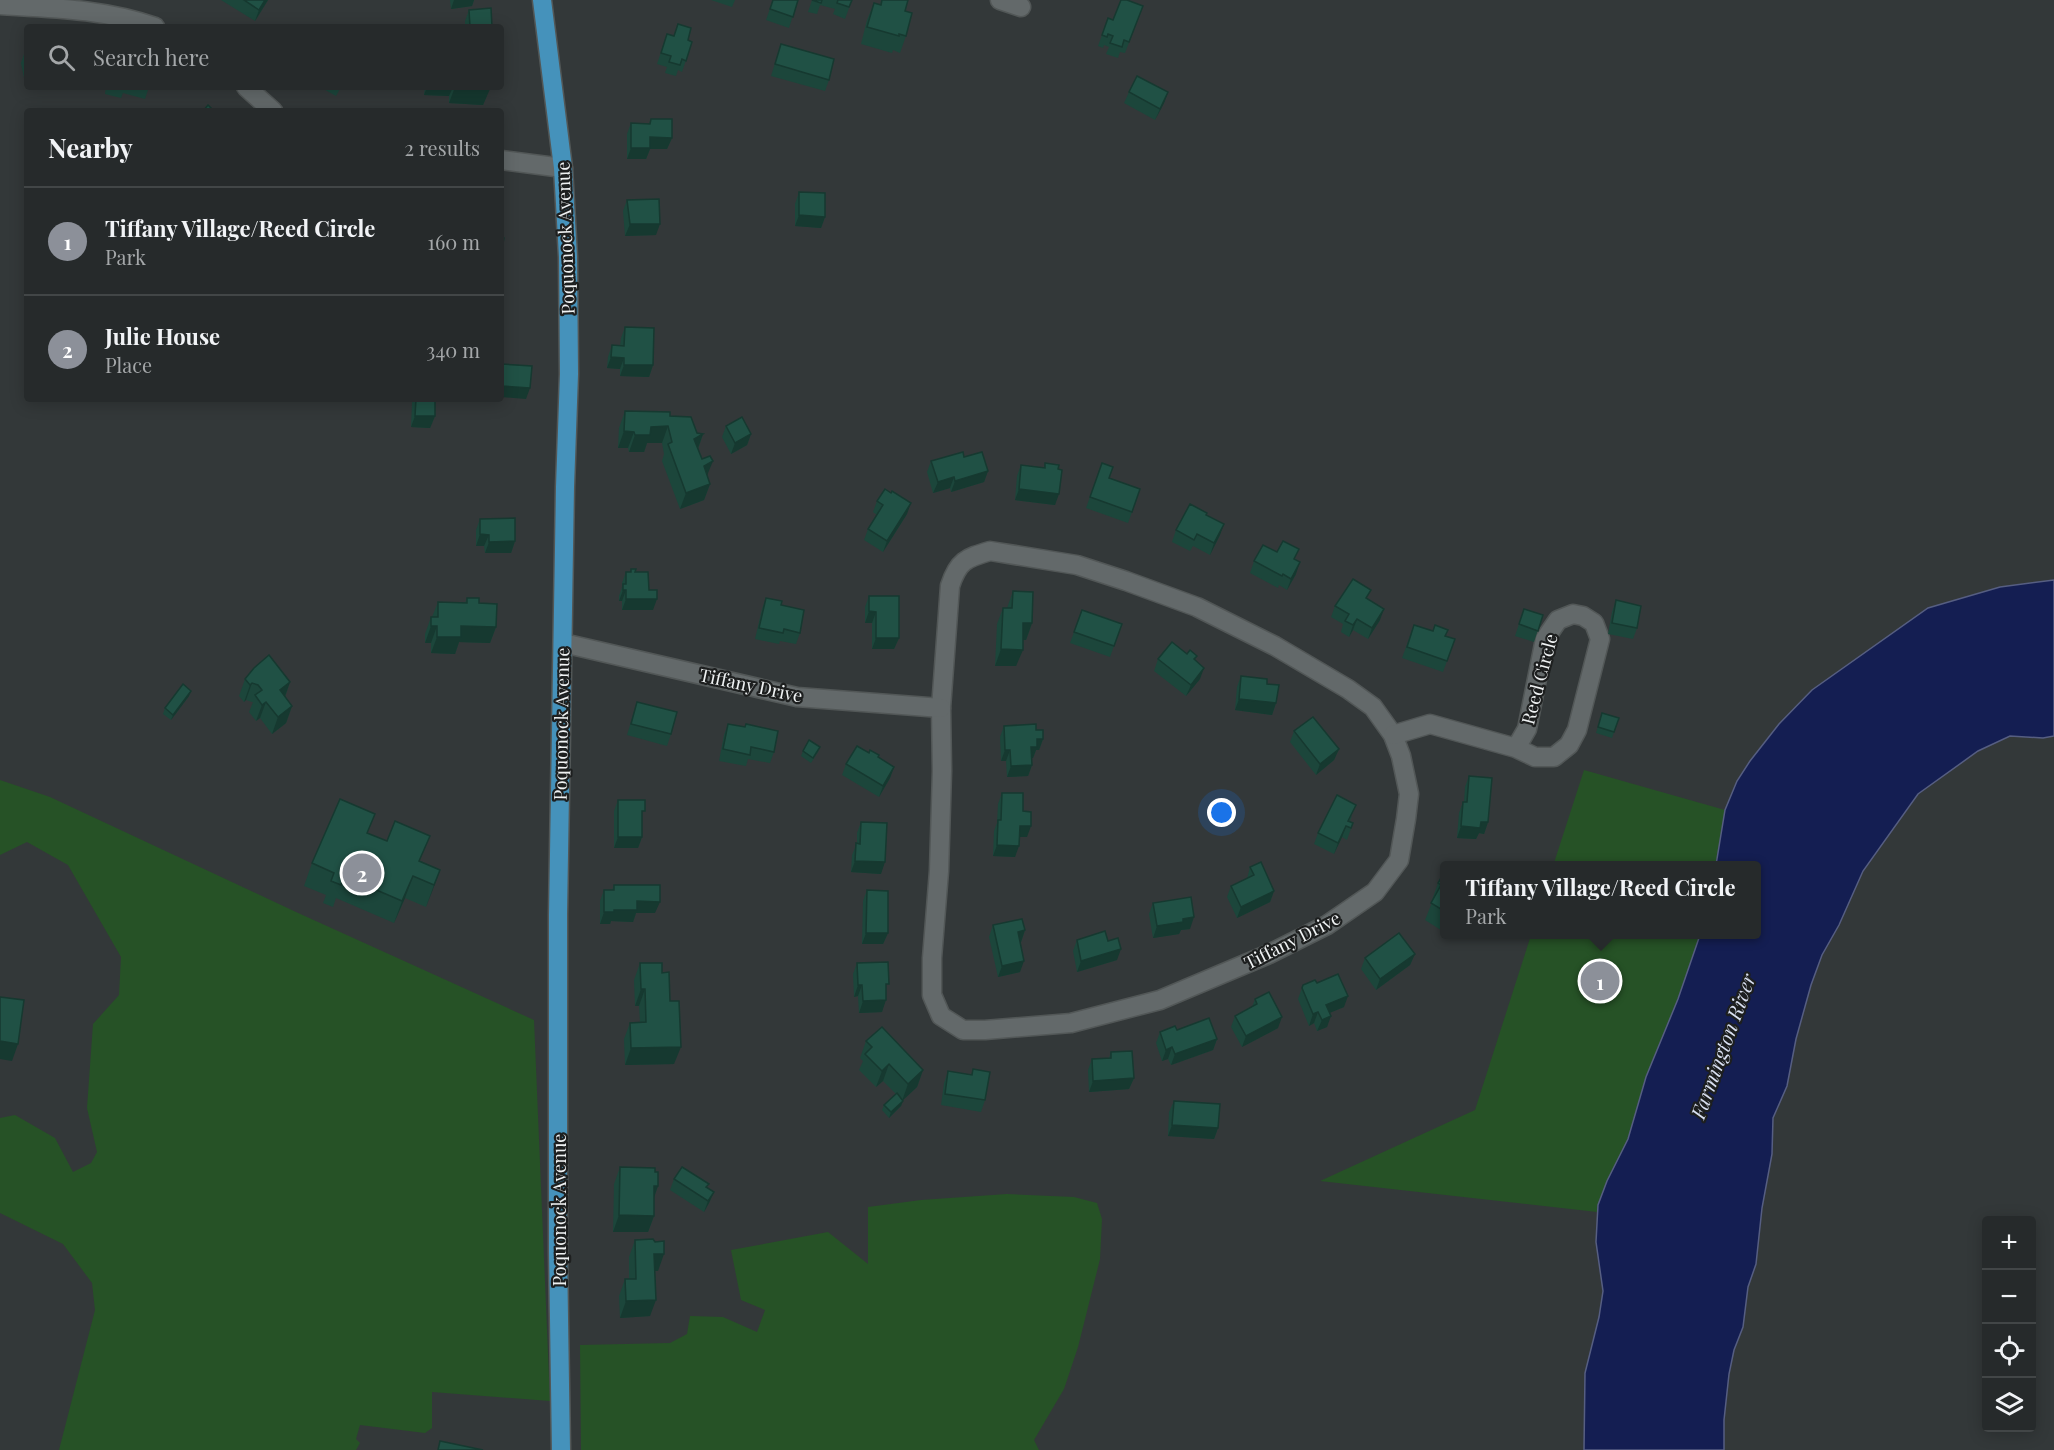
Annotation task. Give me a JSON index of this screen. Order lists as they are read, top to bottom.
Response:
{
  "streets": {
    "main road": ["Poquonock Avenue"],
    "street": ["Reed Circle", "Tiffany Drive"]
  },
  "crossings": [
    ["Poquonock Avenue", "Tiffany Drive"],
    ["Reed Circle", "Tiffany Drive"]
  ],
  "water": ["Farmington River"],
  "page": {
    "search": "Search here",
    "heading": ["Nearby", "2 results"],
    "list": [
      {
        "mark": "1",
        "name": "Tiffany Village/Reed Circle",
        "note": "Park",
        "value": "160 m"
      },
      {
        "mark": "2",
        "name": "Julie House",
        "note": "Place",
        "value": "340 m"
      }
    ],
    "pins": ["2", "1"],
    "popup": ["Tiffany Village/Reed Circle", "Park"],
    "map_buttons": ["+", "−"]
  }
}
